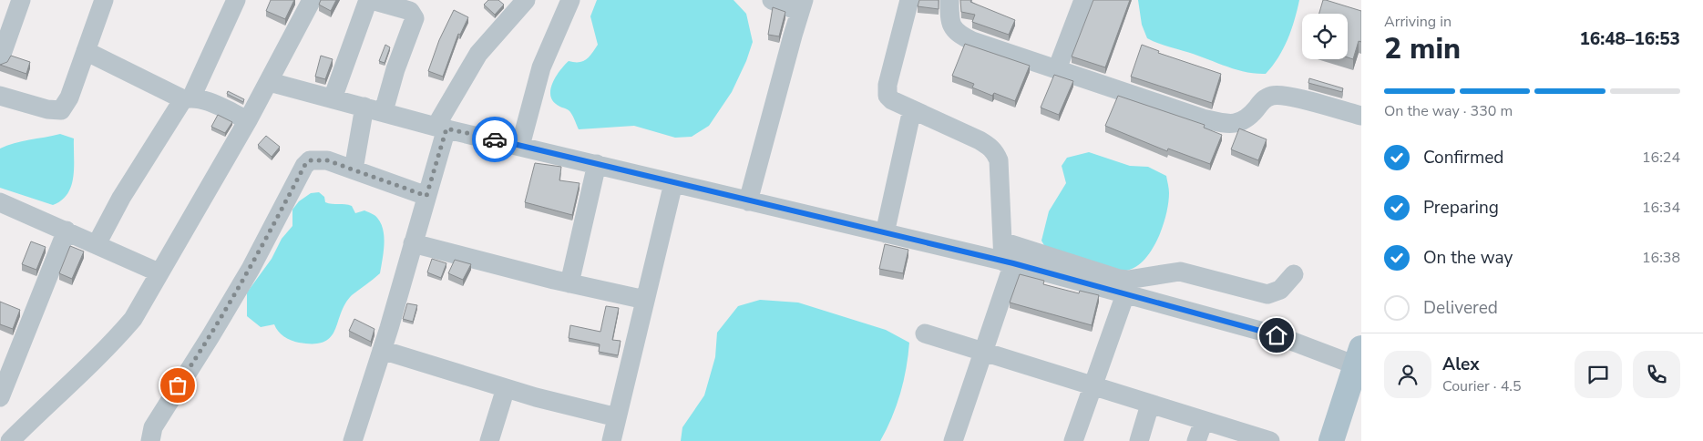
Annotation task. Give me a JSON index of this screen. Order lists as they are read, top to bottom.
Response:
{
  "page": {
    "heading": ["2 min", "Arriving in", "16:48–16:53"],
    "panel": ["Alex", "Courier · 4.5"],
    "bar": "On the way · 330 m",
    "list": [
      ["Confirmed", "16:24"],
      ["Preparing", "16:34"],
      ["On the way", "16:38"],
      "Delivered"
    ]
  }
}
